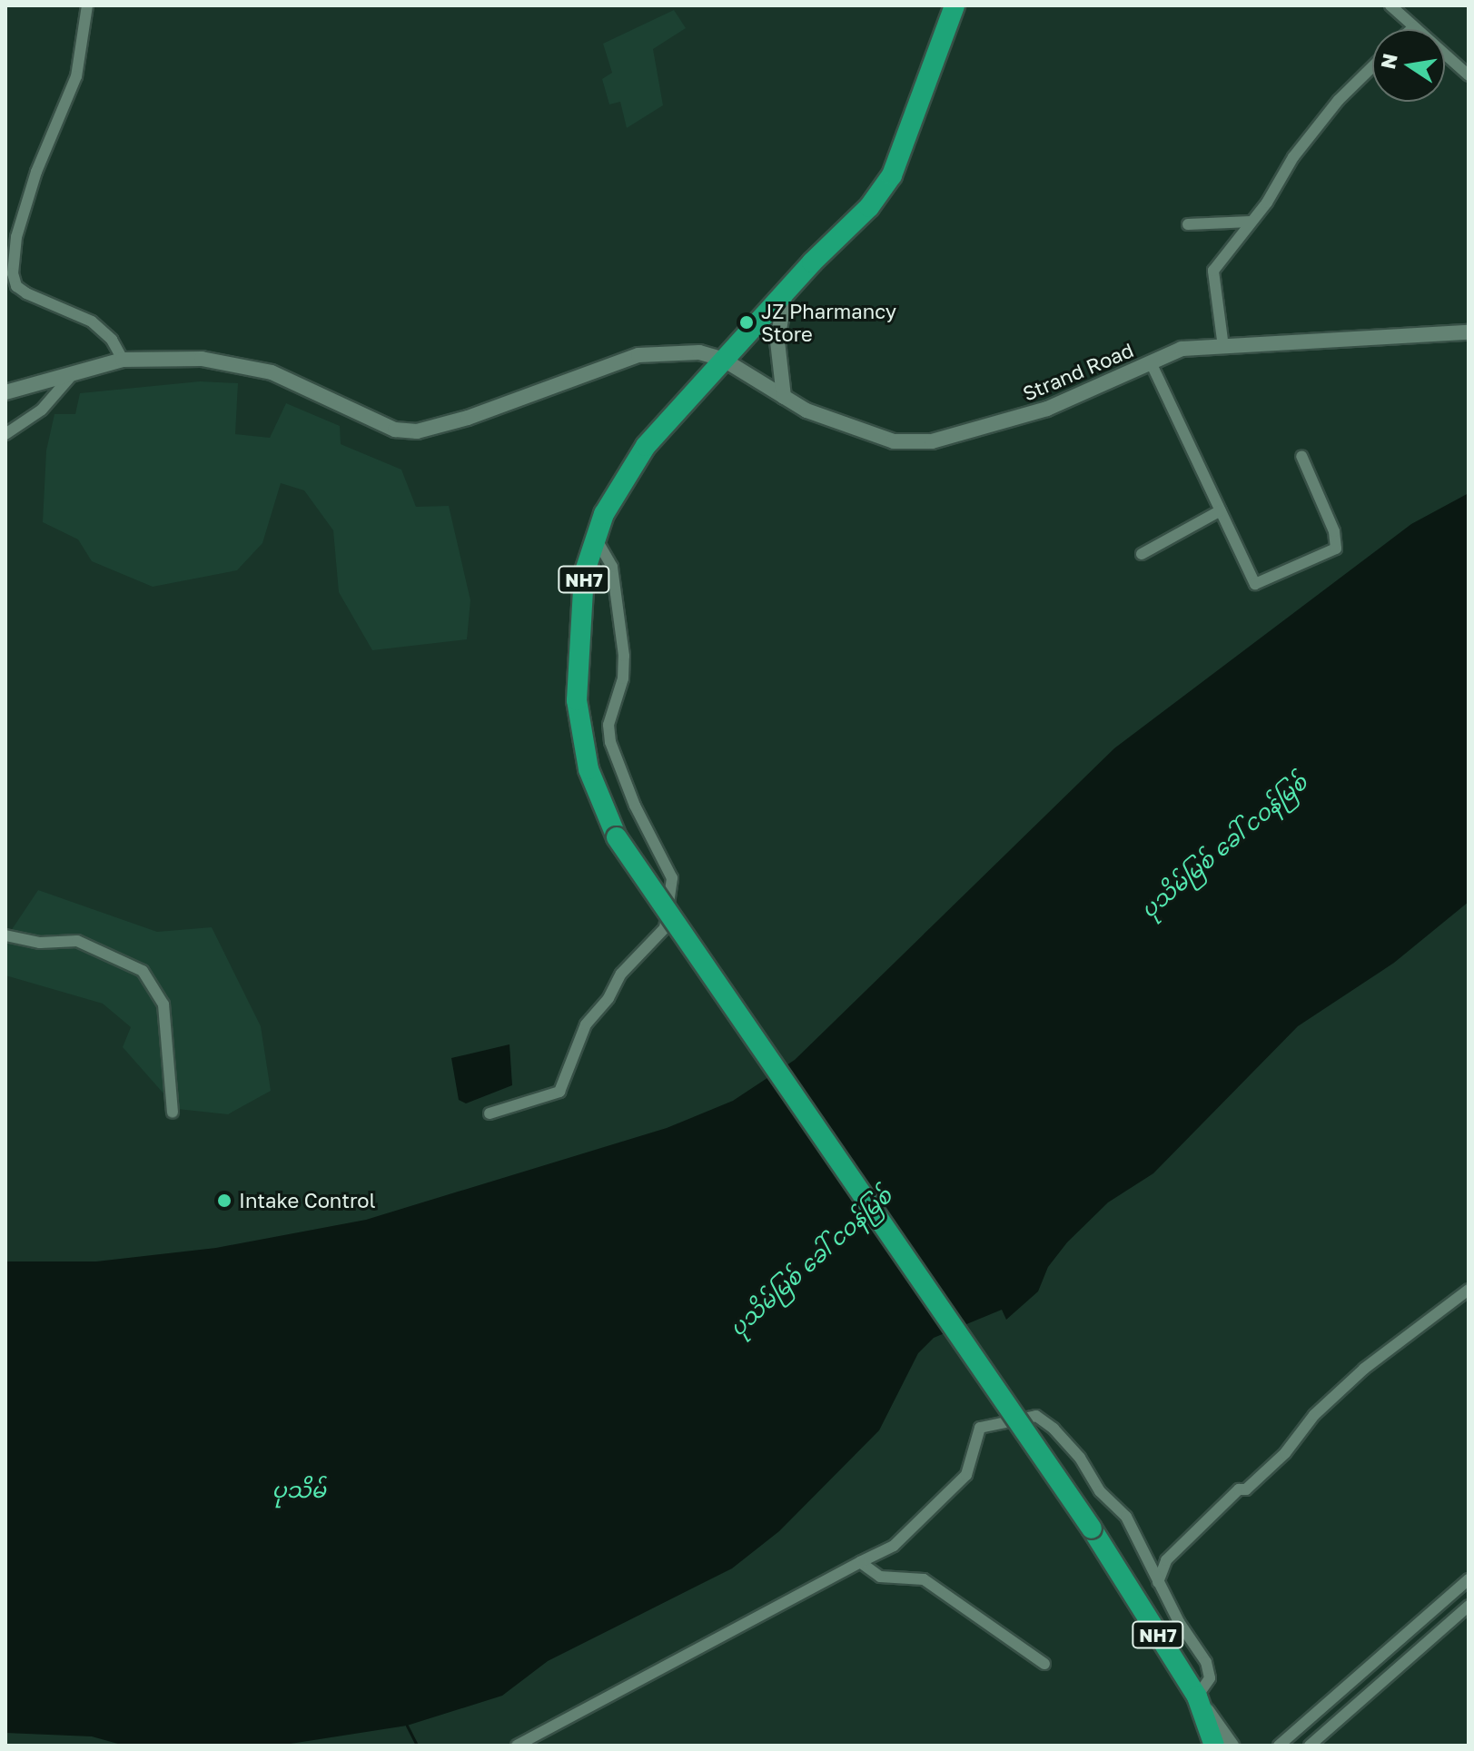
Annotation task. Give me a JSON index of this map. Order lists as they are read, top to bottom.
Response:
{
  "streets": {
    "highway": ["NH7"],
    "main road": ["Strand Road"]
  },
  "crossings": [
    ["Strand Road", "NH7"]
  ],
  "water": ["ပုသိမ်မြစ် ခေါ် ငဝန်မြစ်", "ပုသိမ်"],
  "places": ["JZ Pharmancy Store", "Intake Control"],
  "north": "left"
}
